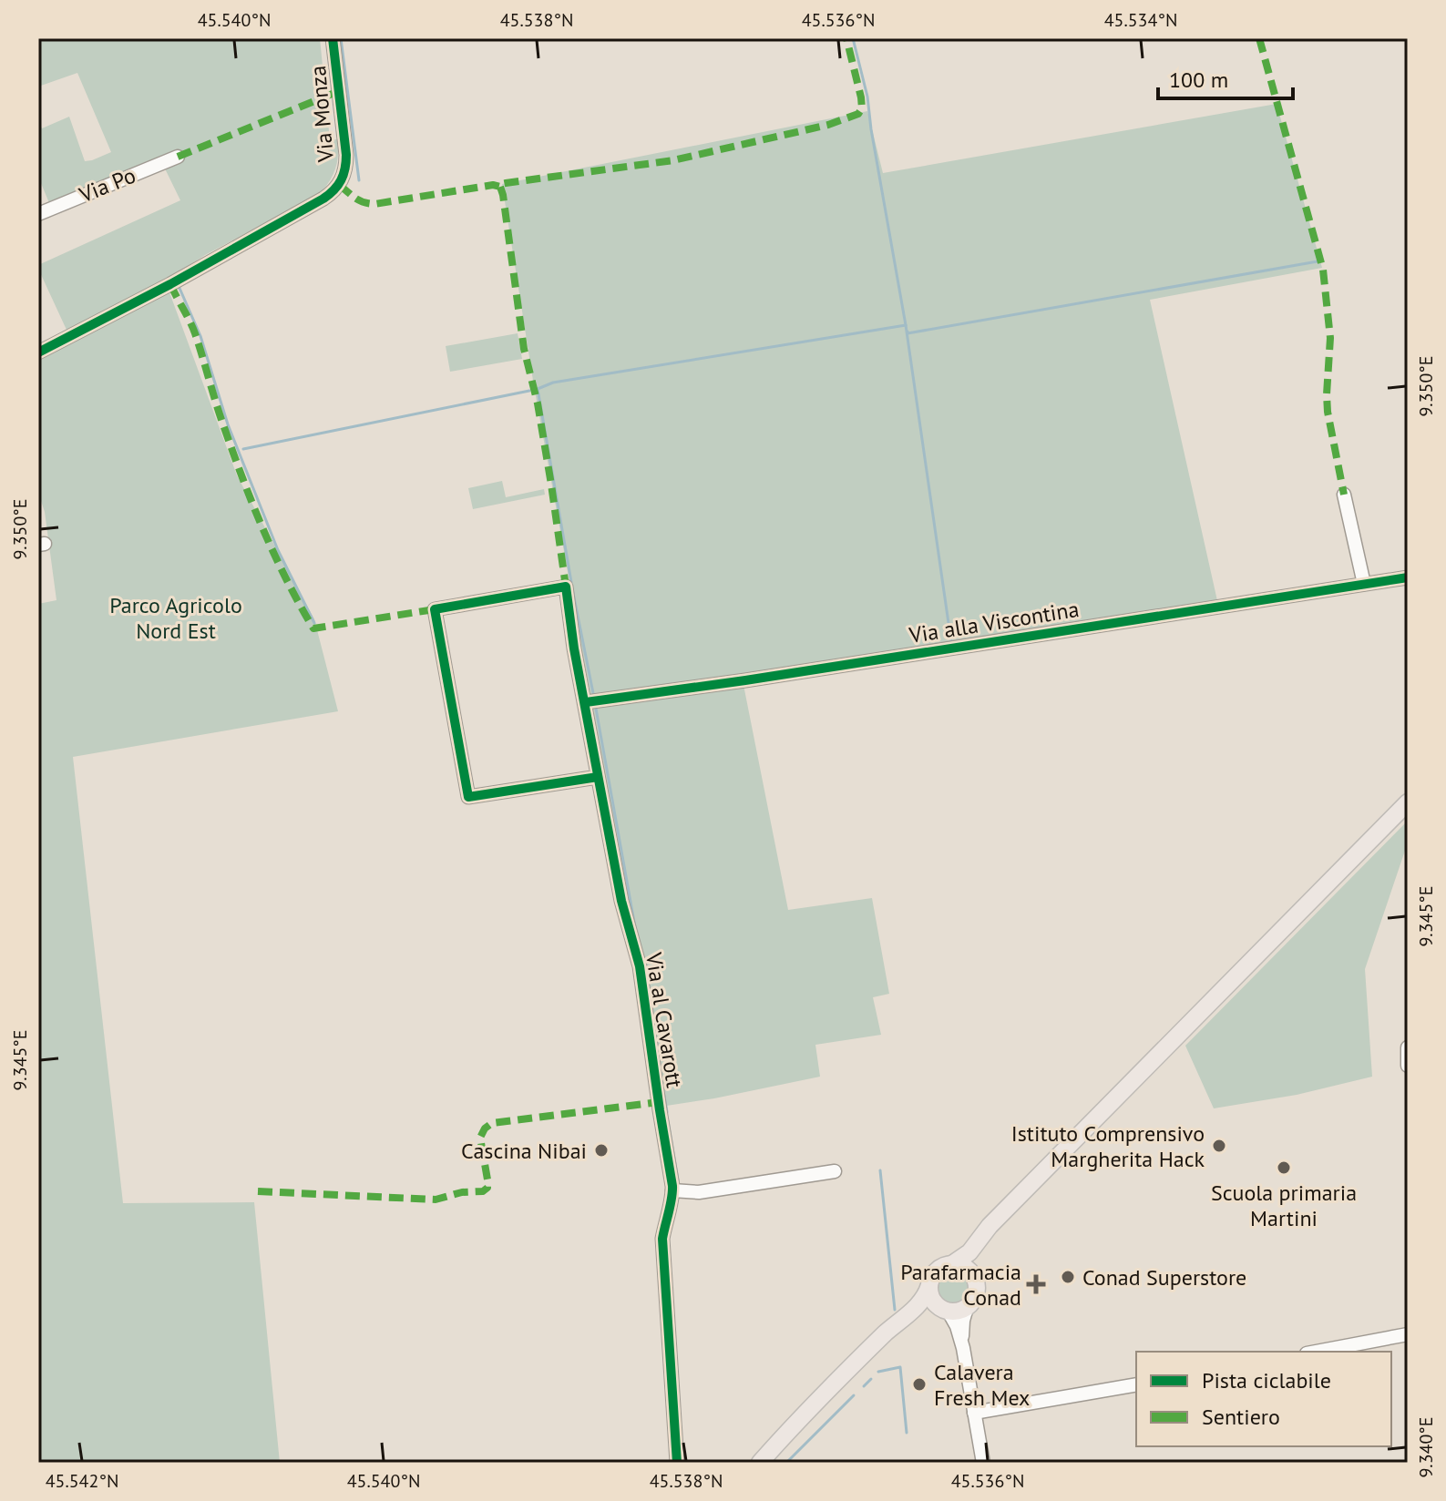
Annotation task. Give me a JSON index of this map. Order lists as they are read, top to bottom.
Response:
{
  "streets": {
    "street": [
      "Via Monza",
      "Via Po",
      "Via alla Viscontina",
      "Via al Cavarott"
    ]
  },
  "crossings": [
    ["Via alla Viscontina", "Via al Cavarott"]
  ],
  "parks": ["Parco Agricolo Nord Est"],
  "places": {
    "other": [
      "Istituto Comprensivo Margherita Hack",
      "Cascina Nibai",
      "Scuola primaria Martini",
      "Conad Superstore",
      "Calavera Fresh Mex"
    ],
    "health": ["Parafarmacia Conad"]
  },
  "legend": ["Pista ciclabile", "Sentiero"],
  "scale_bar": "100 m",
  "coordinates": [
    "45.540°N",
    "45.538°N",
    "45.536°N",
    "45.534°N",
    "9.350°E",
    "9.345°E",
    "9.340°E",
    "45.542°N"
  ]
}
